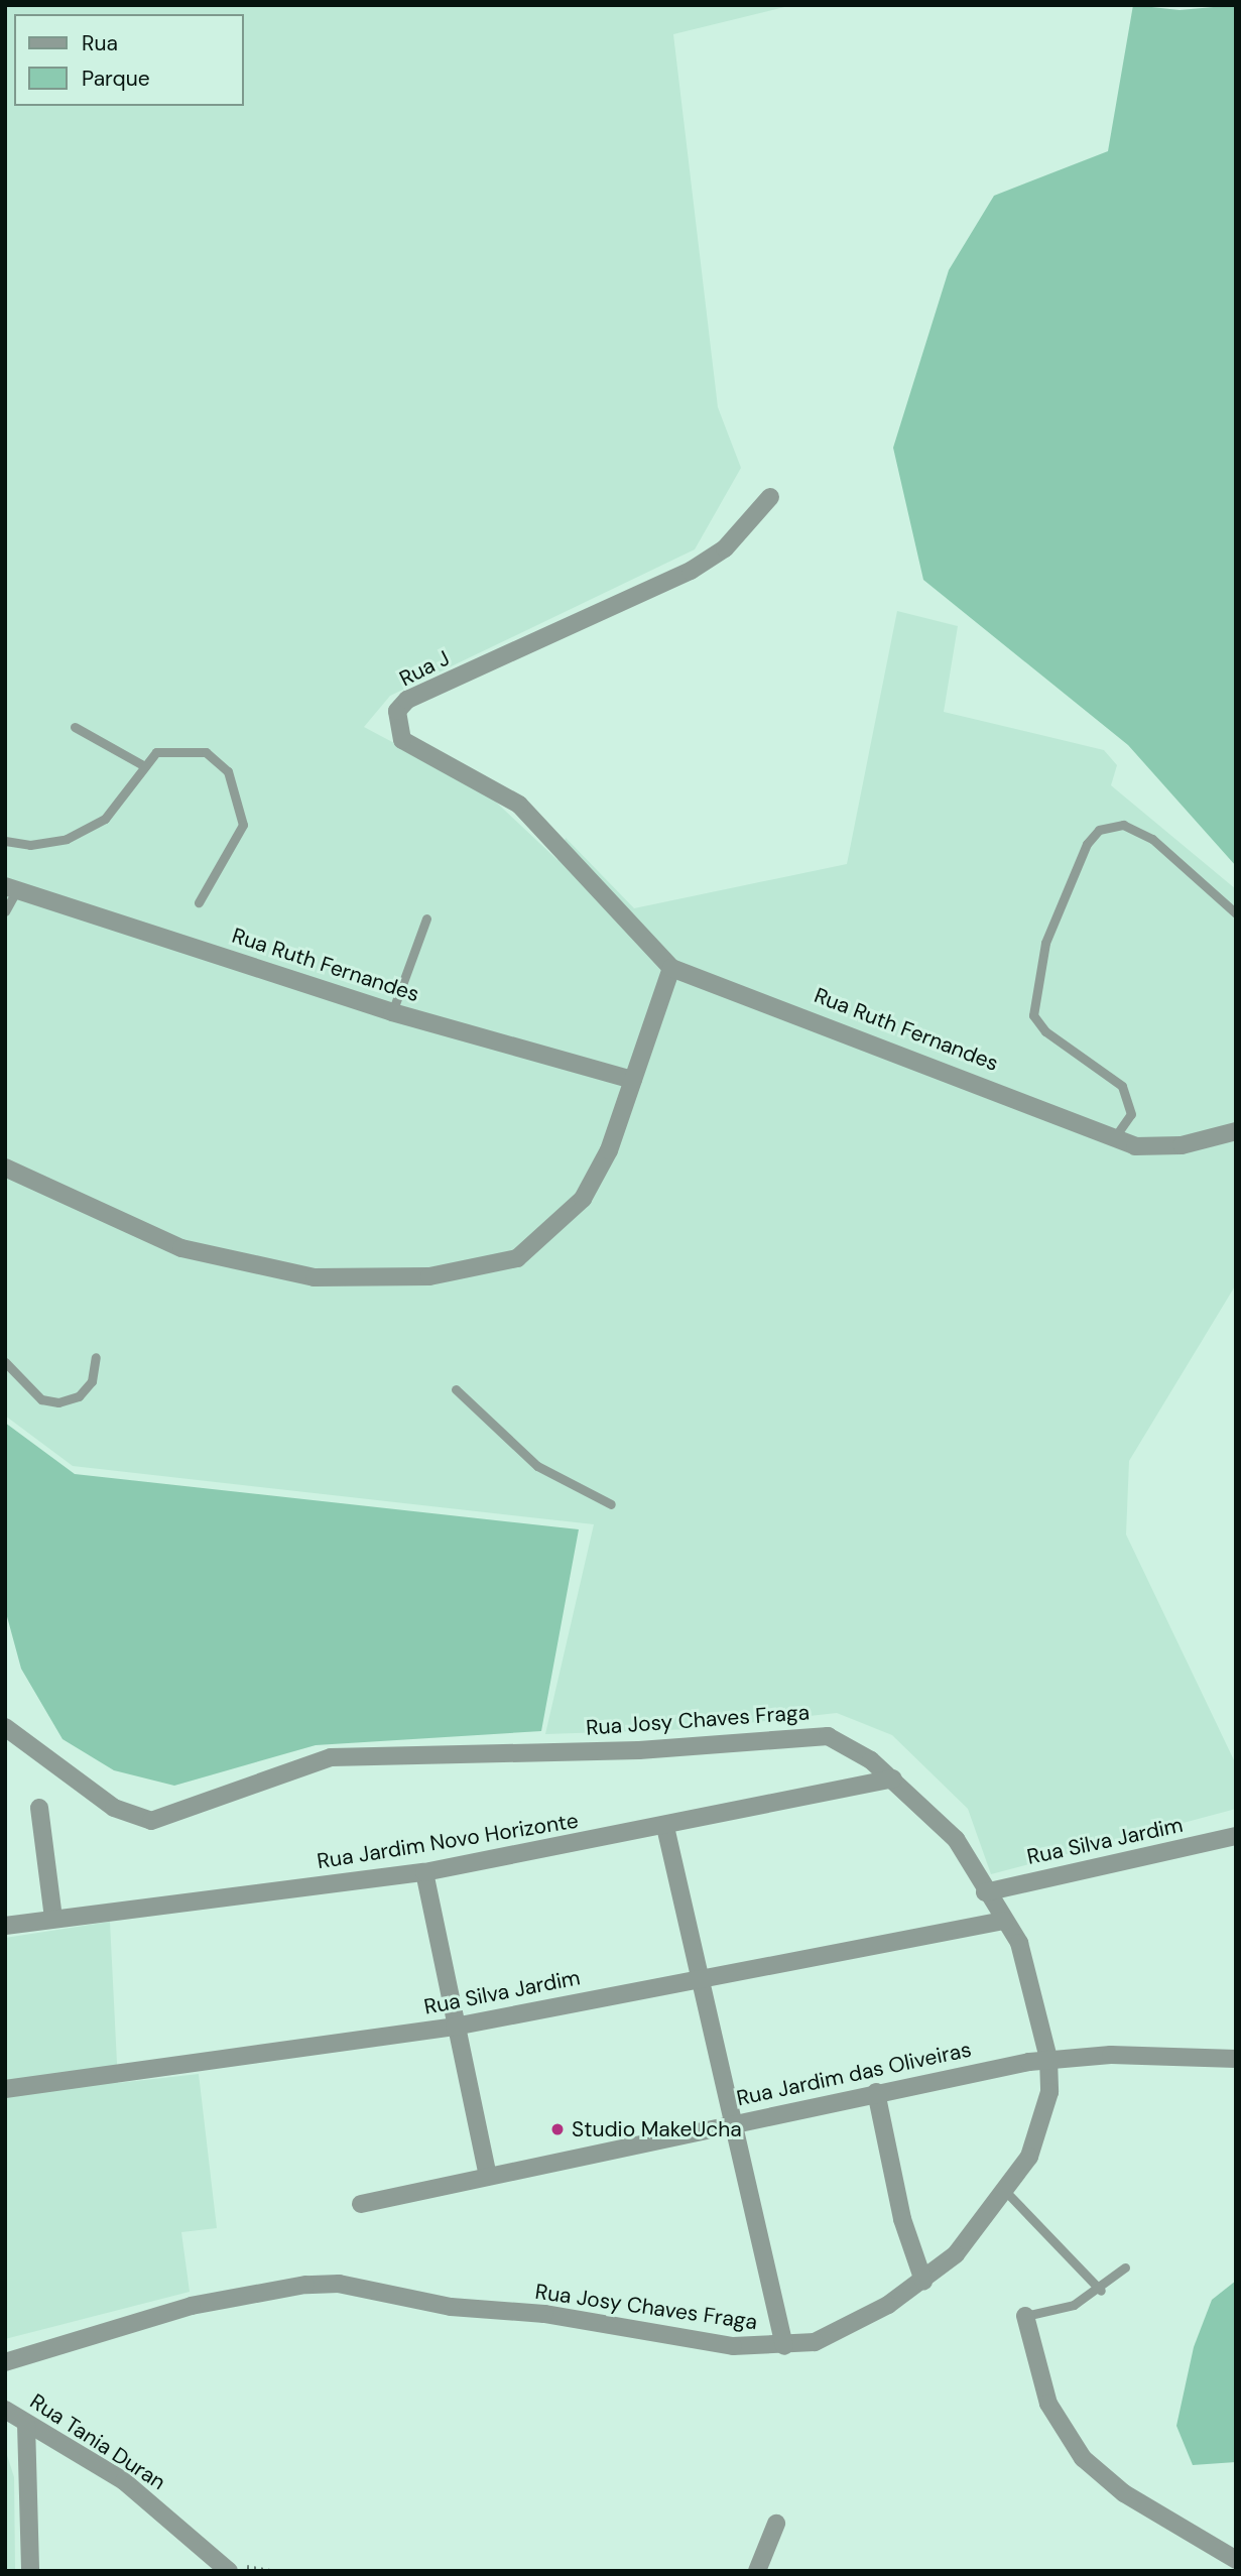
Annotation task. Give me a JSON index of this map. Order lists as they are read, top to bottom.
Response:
{
  "streets": {
    "street": [
      "Rua J",
      "Rua Ruth Fernandes",
      "Rua Josy Chaves Fraga",
      "Rua Jardim Novo Horizonte",
      "Rua Silva Jardim",
      "Rua Jardim das Oliveiras",
      "Rua Tania Duran"
    ]
  },
  "crossings": [
    ["Rua J", "Rua Ruth Fernandes"],
    ["Rua Josy Chaves Fraga", "Rua Jardim Novo Horizonte"],
    ["Rua Josy Chaves Fraga", "Rua Silva Jardim"],
    ["Rua Josy Chaves Fraga", "Rua Jardim das Oliveiras"]
  ],
  "places": ["Studio MakeUcha"],
  "legend": ["Rua", "Parque"]
}
